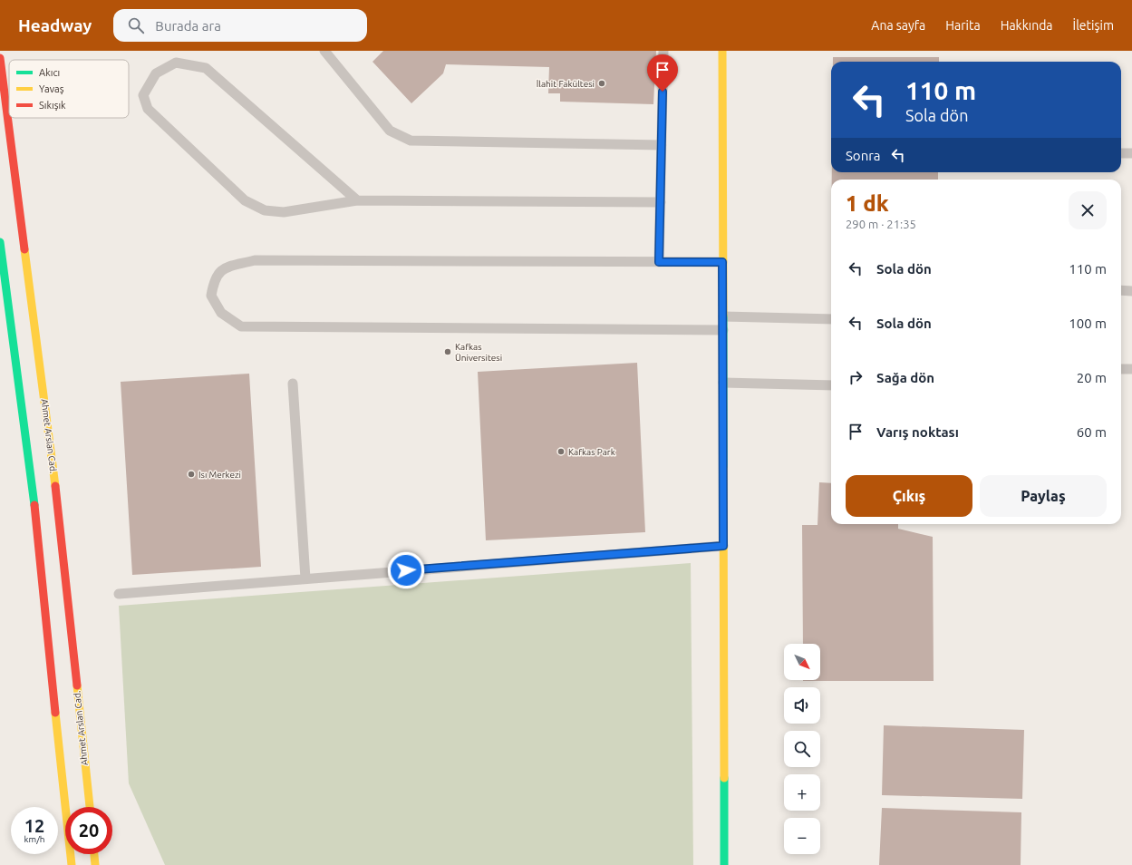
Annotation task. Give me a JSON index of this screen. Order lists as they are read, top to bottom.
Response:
{
  "streets": {
    "street": ["Ahmet Arslan Cad."]
  },
  "places": [
    "İlahit Fakültesi",
    "Kafkas Üniversitesi",
    "Kafkas Park",
    "Isı Merkezi"
  ],
  "legend": ["Akıcı", "Yavaş", "Sıkışık"],
  "north": "bottom right",
  "page": {
    "header": "Headway",
    "search": "Burada ara",
    "nav": [
      "Ana sayfa",
      "Harita",
      "Hakkında",
      "İletişim"
    ],
    "turn": ["110 m", "Sola dön"],
    "then": "Sonra",
    "heading": ["1 dk", "290 m · 21:35"],
    "list": [
      {
        "name": "Sola dön",
        "value": "110 m"
      },
      {
        "name": "Sola dön",
        "value": "100 m"
      },
      {
        "name": "Sağa dön",
        "value": "20 m"
      },
      {
        "name": "Varış noktası",
        "value": "60 m"
      }
    ],
    "buttons": ["Çıkış", "Paylaş"],
    "map_buttons": ["+", "−"],
    "speed": "12 km/h",
    "limit": "20"
  }
}
